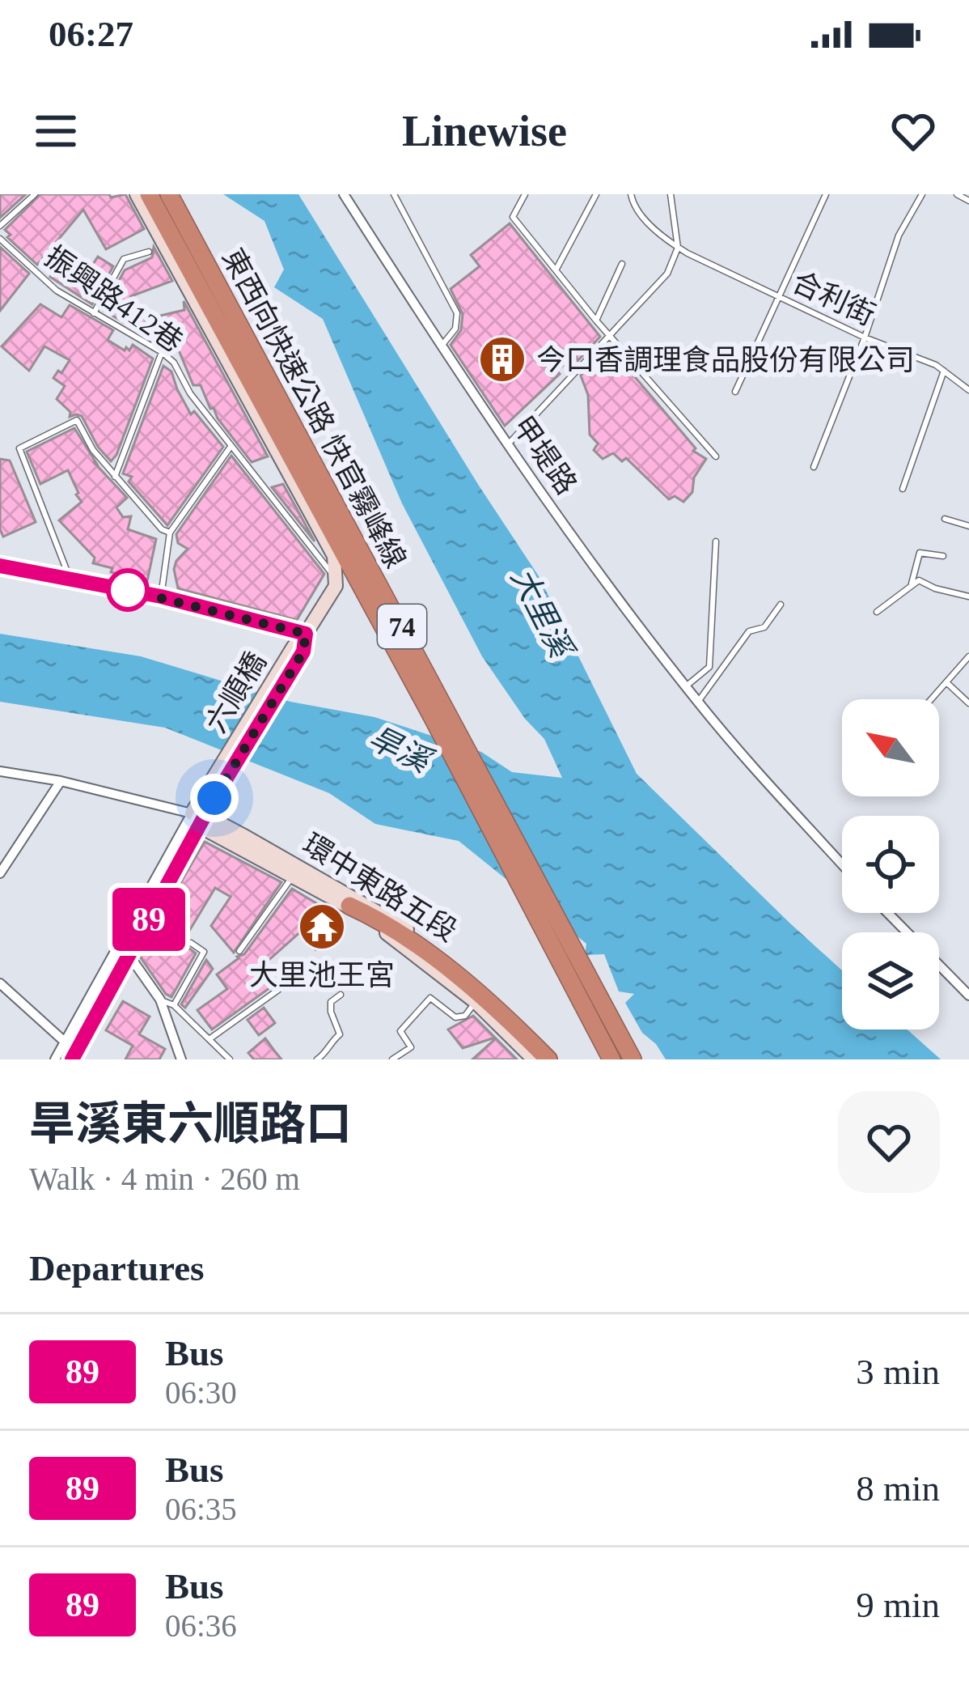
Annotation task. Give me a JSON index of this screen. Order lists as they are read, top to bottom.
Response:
{
  "streets": {
    "highway": ["東西向快速公路 快官霧峰線", "74"],
    "street": ["甲堤路", "六順橋", "環中東路五段"],
    "lane": ["合利街", "振興路412巷"]
  },
  "crossings": [
    ["六順橋", "環中東路五段"]
  ],
  "water": ["大里溪", "旱溪"],
  "places": {
    "building": ["今口香調理食品股份有限公司"],
    "temple": ["大里池王宮"]
  },
  "lines": ["bus line 89"],
  "north": "top left",
  "page": {
    "status": "06:27",
    "header": "Linewise",
    "on_map": "89",
    "heading": [
      ["旱溪東六順路口", "Walk · 4 min · 260 m"],
      "Departures"
    ],
    "list": [
      {
        "mark": "89",
        "name": "Bus",
        "note": "06:30",
        "value": "3 min"
      },
      {
        "mark": "89",
        "name": "Bus",
        "note": "06:35",
        "value": "8 min"
      },
      {
        "mark": "89",
        "name": "Bus",
        "note": "06:36",
        "value": "9 min"
      }
    ]
  }
}
